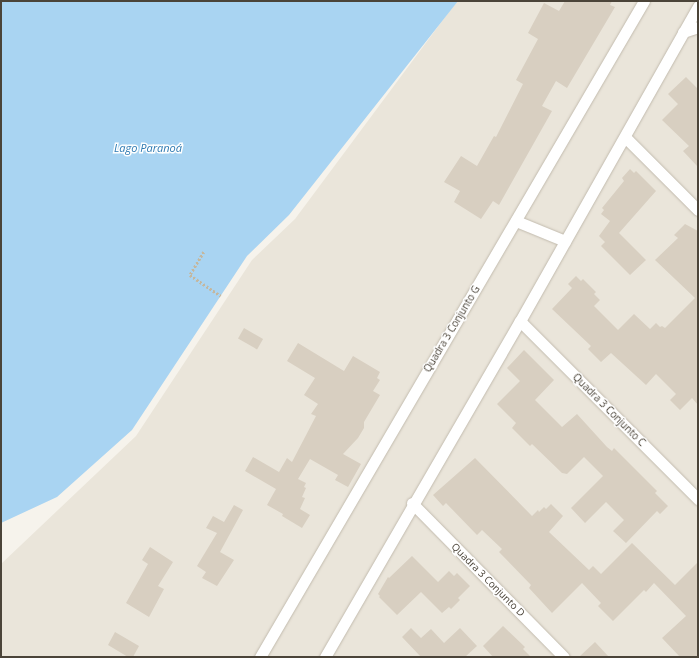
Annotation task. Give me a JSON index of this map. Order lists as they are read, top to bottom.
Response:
{
  "streets": {
    "street": ["Quadra 3 Conjunto G", "Quadra 3 Conjunto C", "Quadra 3 Conjunto D"]
  },
  "water": ["Lago Paranoá"]
}
